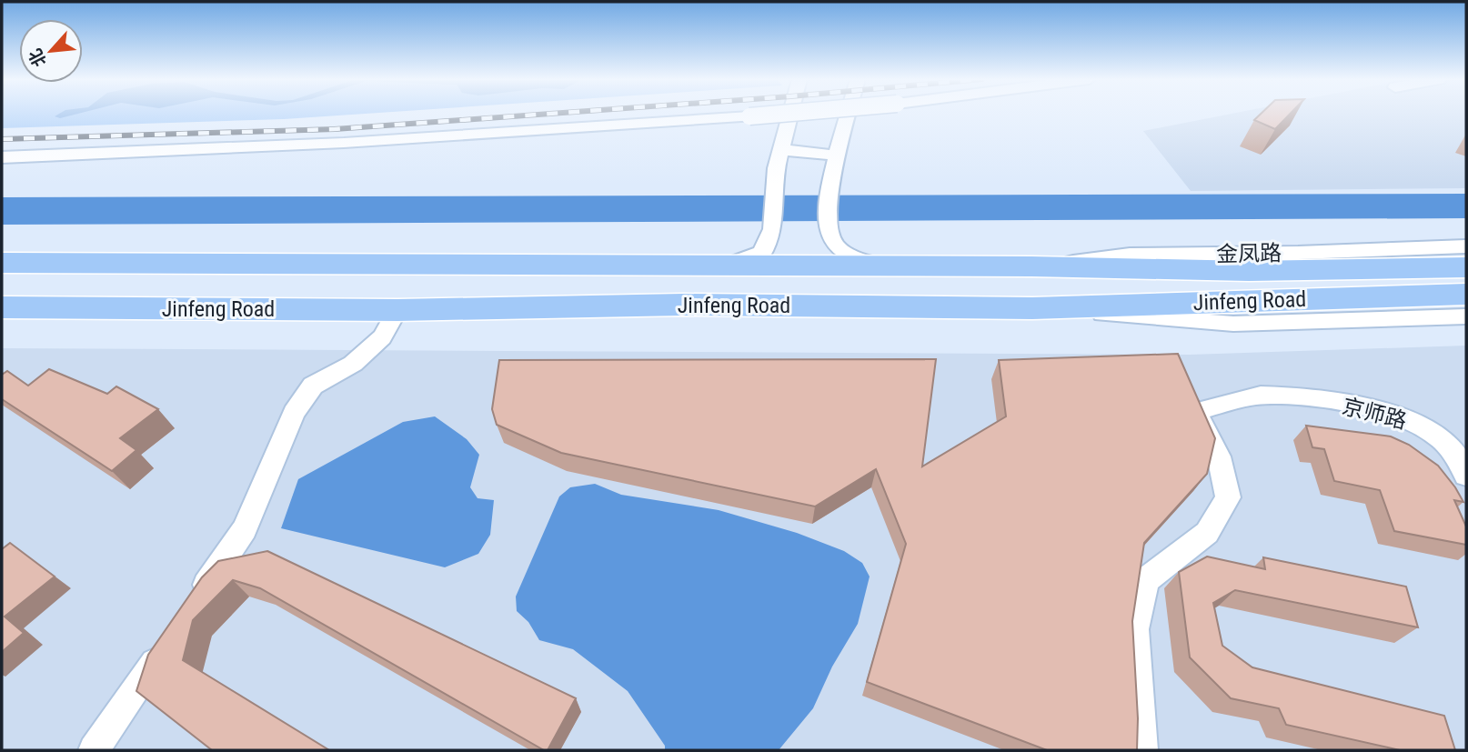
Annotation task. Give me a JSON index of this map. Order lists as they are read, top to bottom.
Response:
{
  "streets": {
    "highway": ["Jinfeng Road"],
    "street": ["金凤路", "京师路"]
  },
  "crossings": [
    ["金凤路", "Jinfeng Road"]
  ],
  "north": "bottom left"
}
